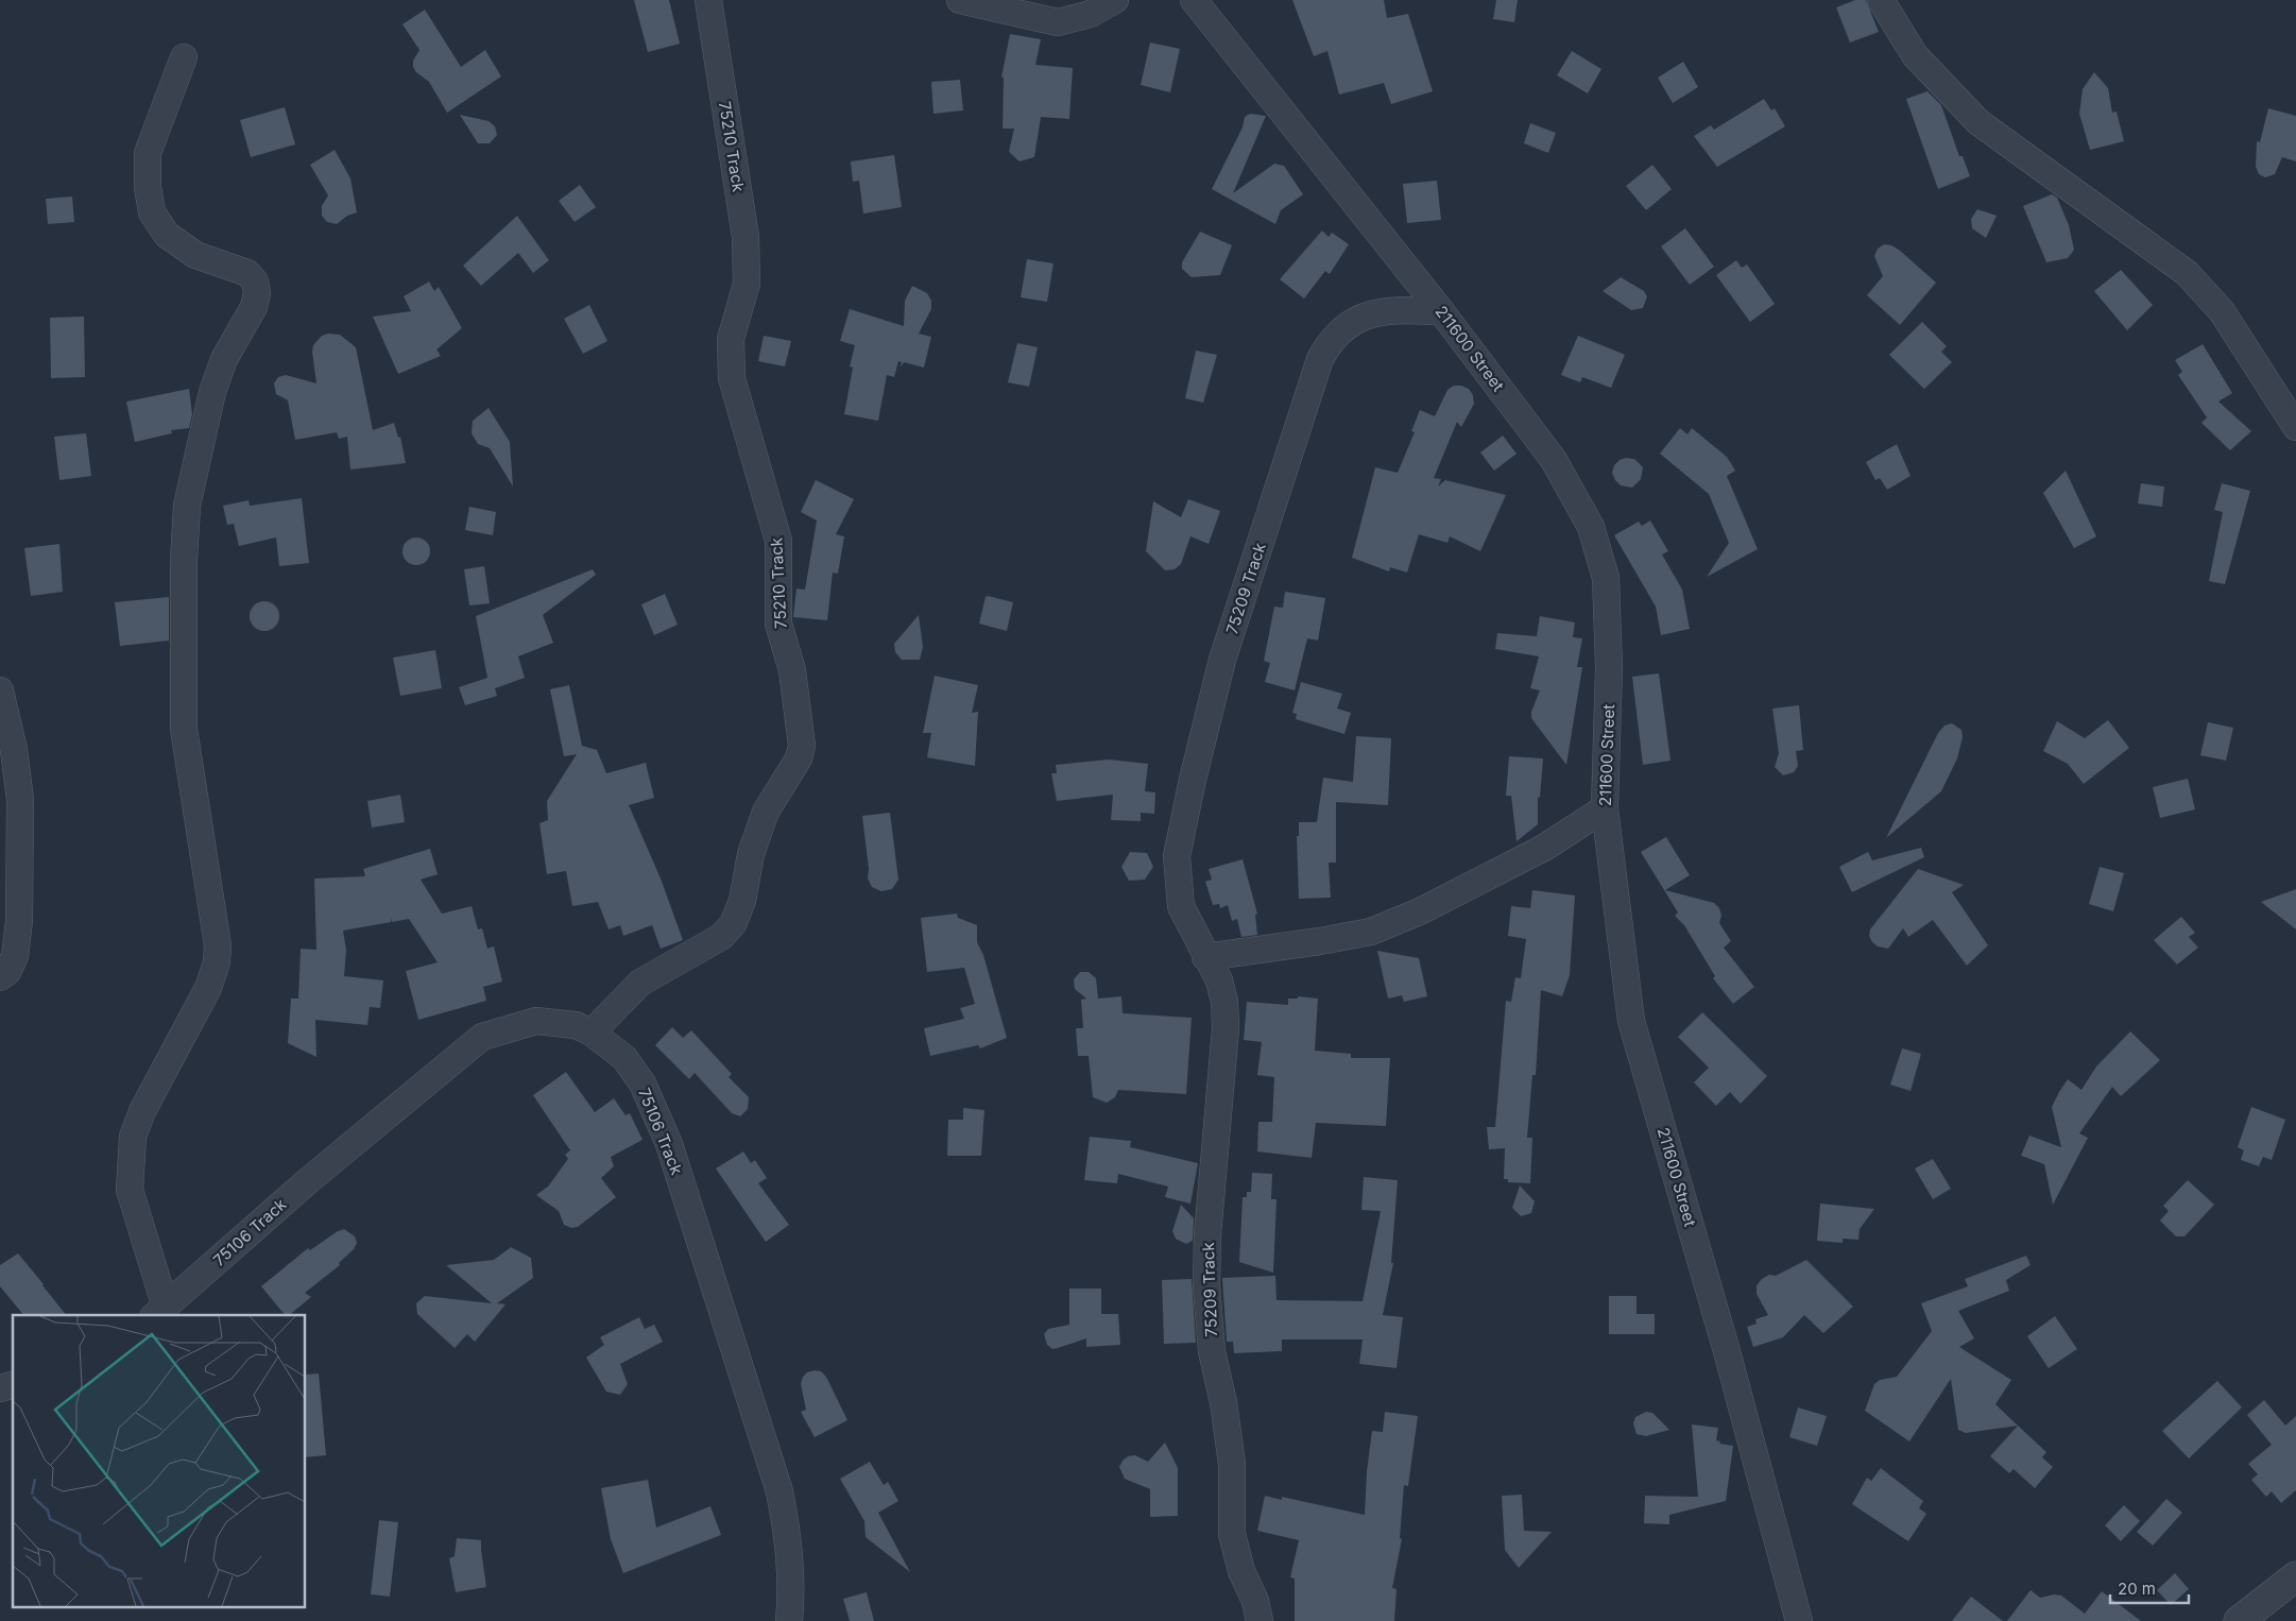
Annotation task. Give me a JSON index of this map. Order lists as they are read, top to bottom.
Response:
{
  "streets": {
    "street": [
      "75210 Track",
      "211600 Street",
      "75209 Track",
      "75106 Track"
    ]
  },
  "crossings": [
    ["75210 Track", "75106 Track"],
    ["211600 Street", "75209 Track"]
  ],
  "scale_bar": "20 m"
}
